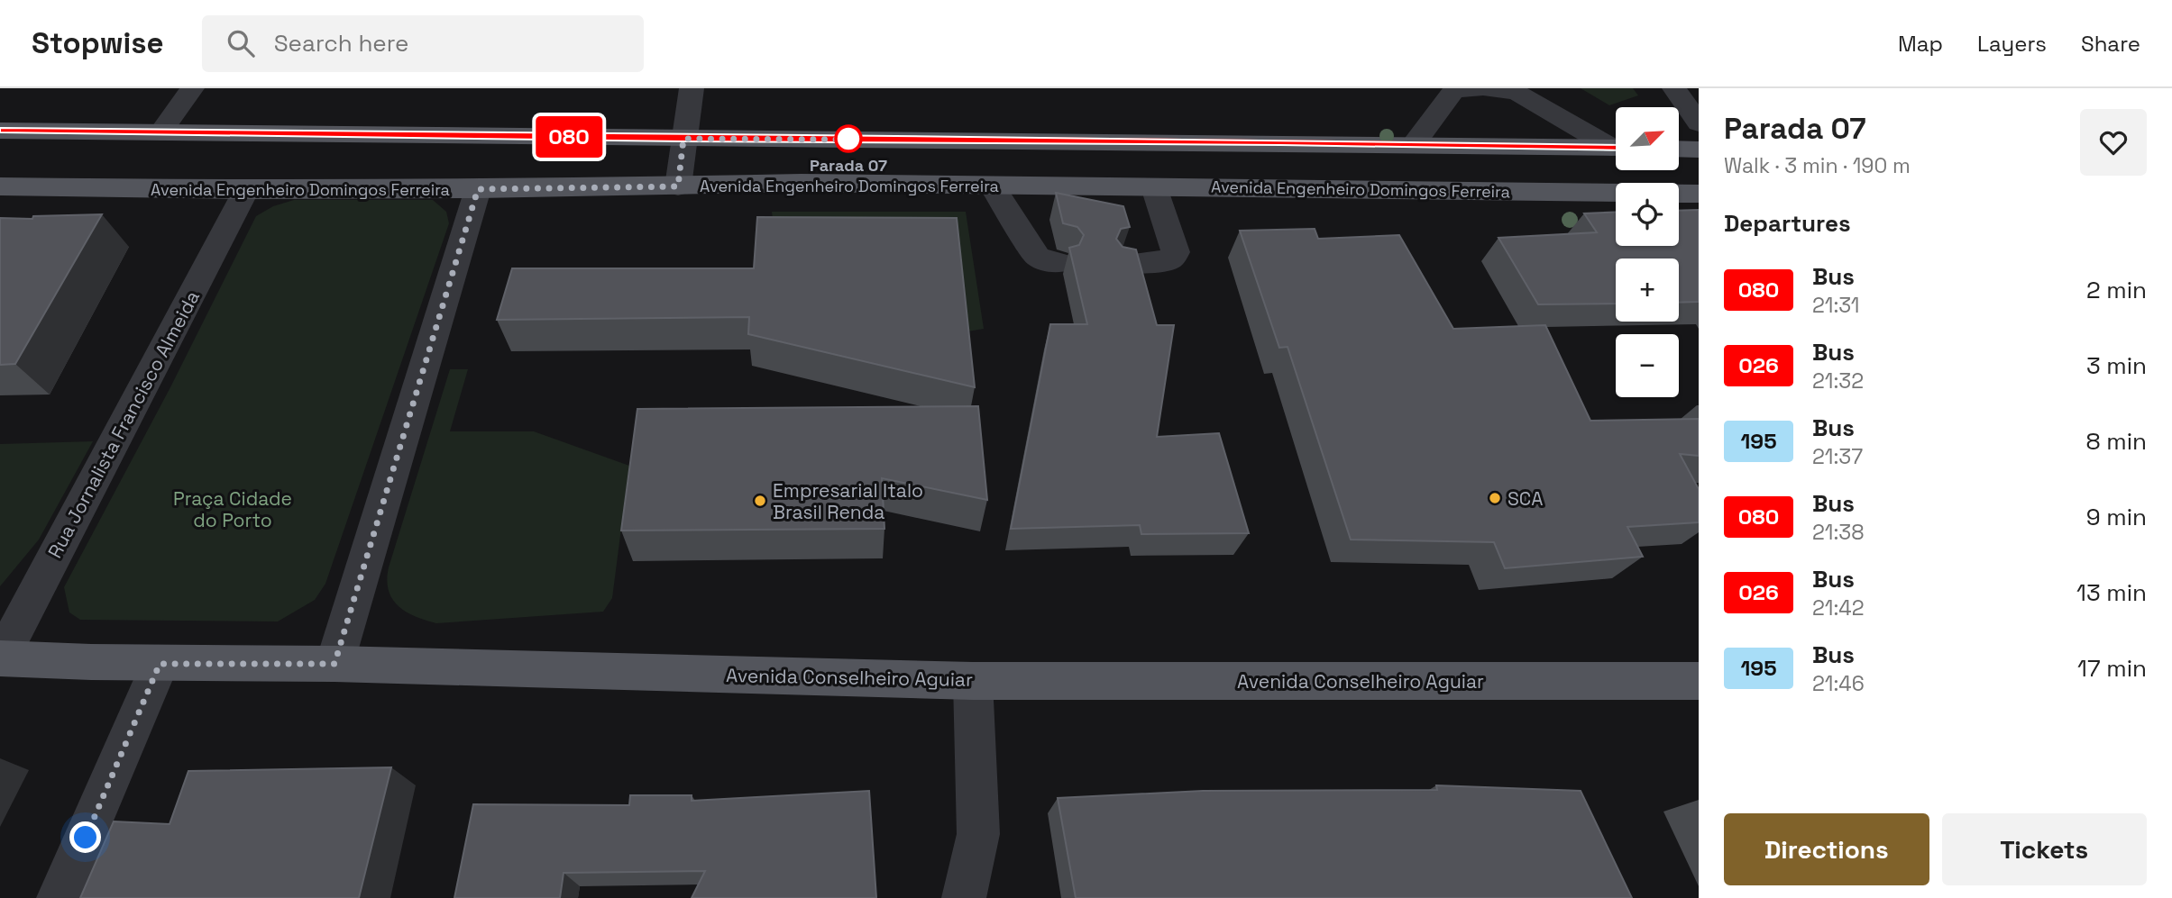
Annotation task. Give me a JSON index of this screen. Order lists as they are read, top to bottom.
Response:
{
  "streets": {
    "main road": ["Avenida Engenheiro Domingos Ferreira", "Avenida Conselheiro Aguiar"],
    "street": ["Rua Jornalista Francisco Almeida"]
  },
  "crossings": [
    ["Avenida Engenheiro Domingos Ferreira", "Rua Jornalista Francisco Almeida"],
    ["Rua Jornalista Francisco Almeida", "Avenida Conselheiro Aguiar"]
  ],
  "parks": ["Praça Cidade do Porto"],
  "places": ["Parada 07", "SCA", "Empresarial Italo Brasil Renda"],
  "lines": ["bus line 080"],
  "north": "top right",
  "page": {
    "header": "Stopwise",
    "search": "Search here",
    "nav": ["Map", "Layers", "Share"],
    "on_map": "080",
    "heading": [
      ["Parada 07", "Walk · 3 min · 190 m"],
      "Departures"
    ],
    "map_buttons": ["+", "−"],
    "list": [
      {
        "mark": "080",
        "name": "Bus",
        "note": "21:31",
        "value": "2 min"
      },
      {
        "mark": "026",
        "name": "Bus",
        "note": "21:32",
        "value": "3 min"
      },
      {
        "mark": "195",
        "name": "Bus",
        "note": "21:37",
        "value": "8 min"
      },
      {
        "mark": "080",
        "name": "Bus",
        "note": "21:38",
        "value": "9 min"
      },
      {
        "mark": "026",
        "name": "Bus",
        "note": "21:42",
        "value": "13 min"
      },
      {
        "mark": "195",
        "name": "Bus",
        "note": "21:46",
        "value": "17 min"
      }
    ],
    "buttons": ["Directions", "Tickets"]
  }
}
